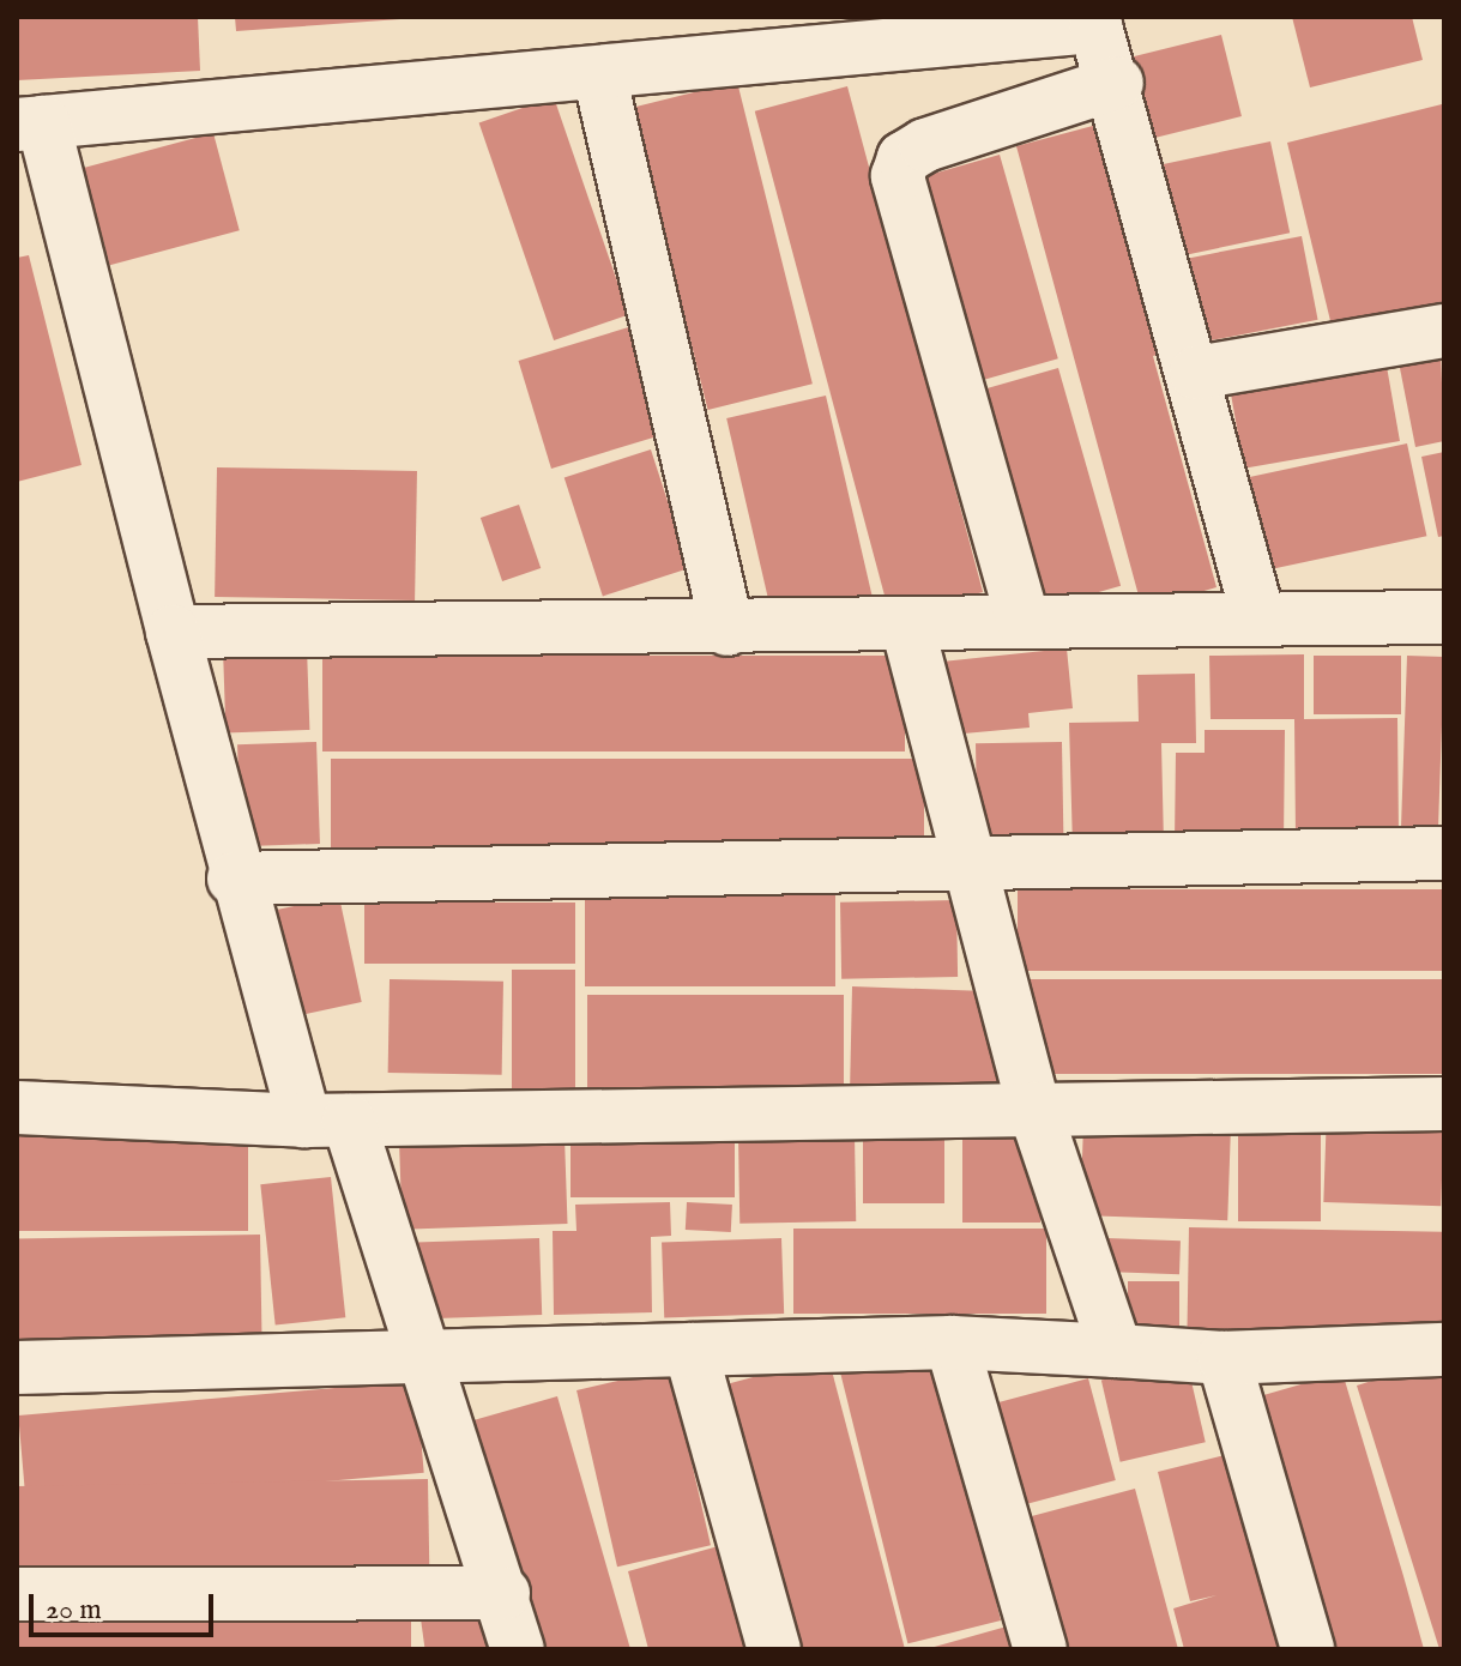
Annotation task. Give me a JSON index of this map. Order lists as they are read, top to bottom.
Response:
{
  "scale_bar": "20 m"
}
